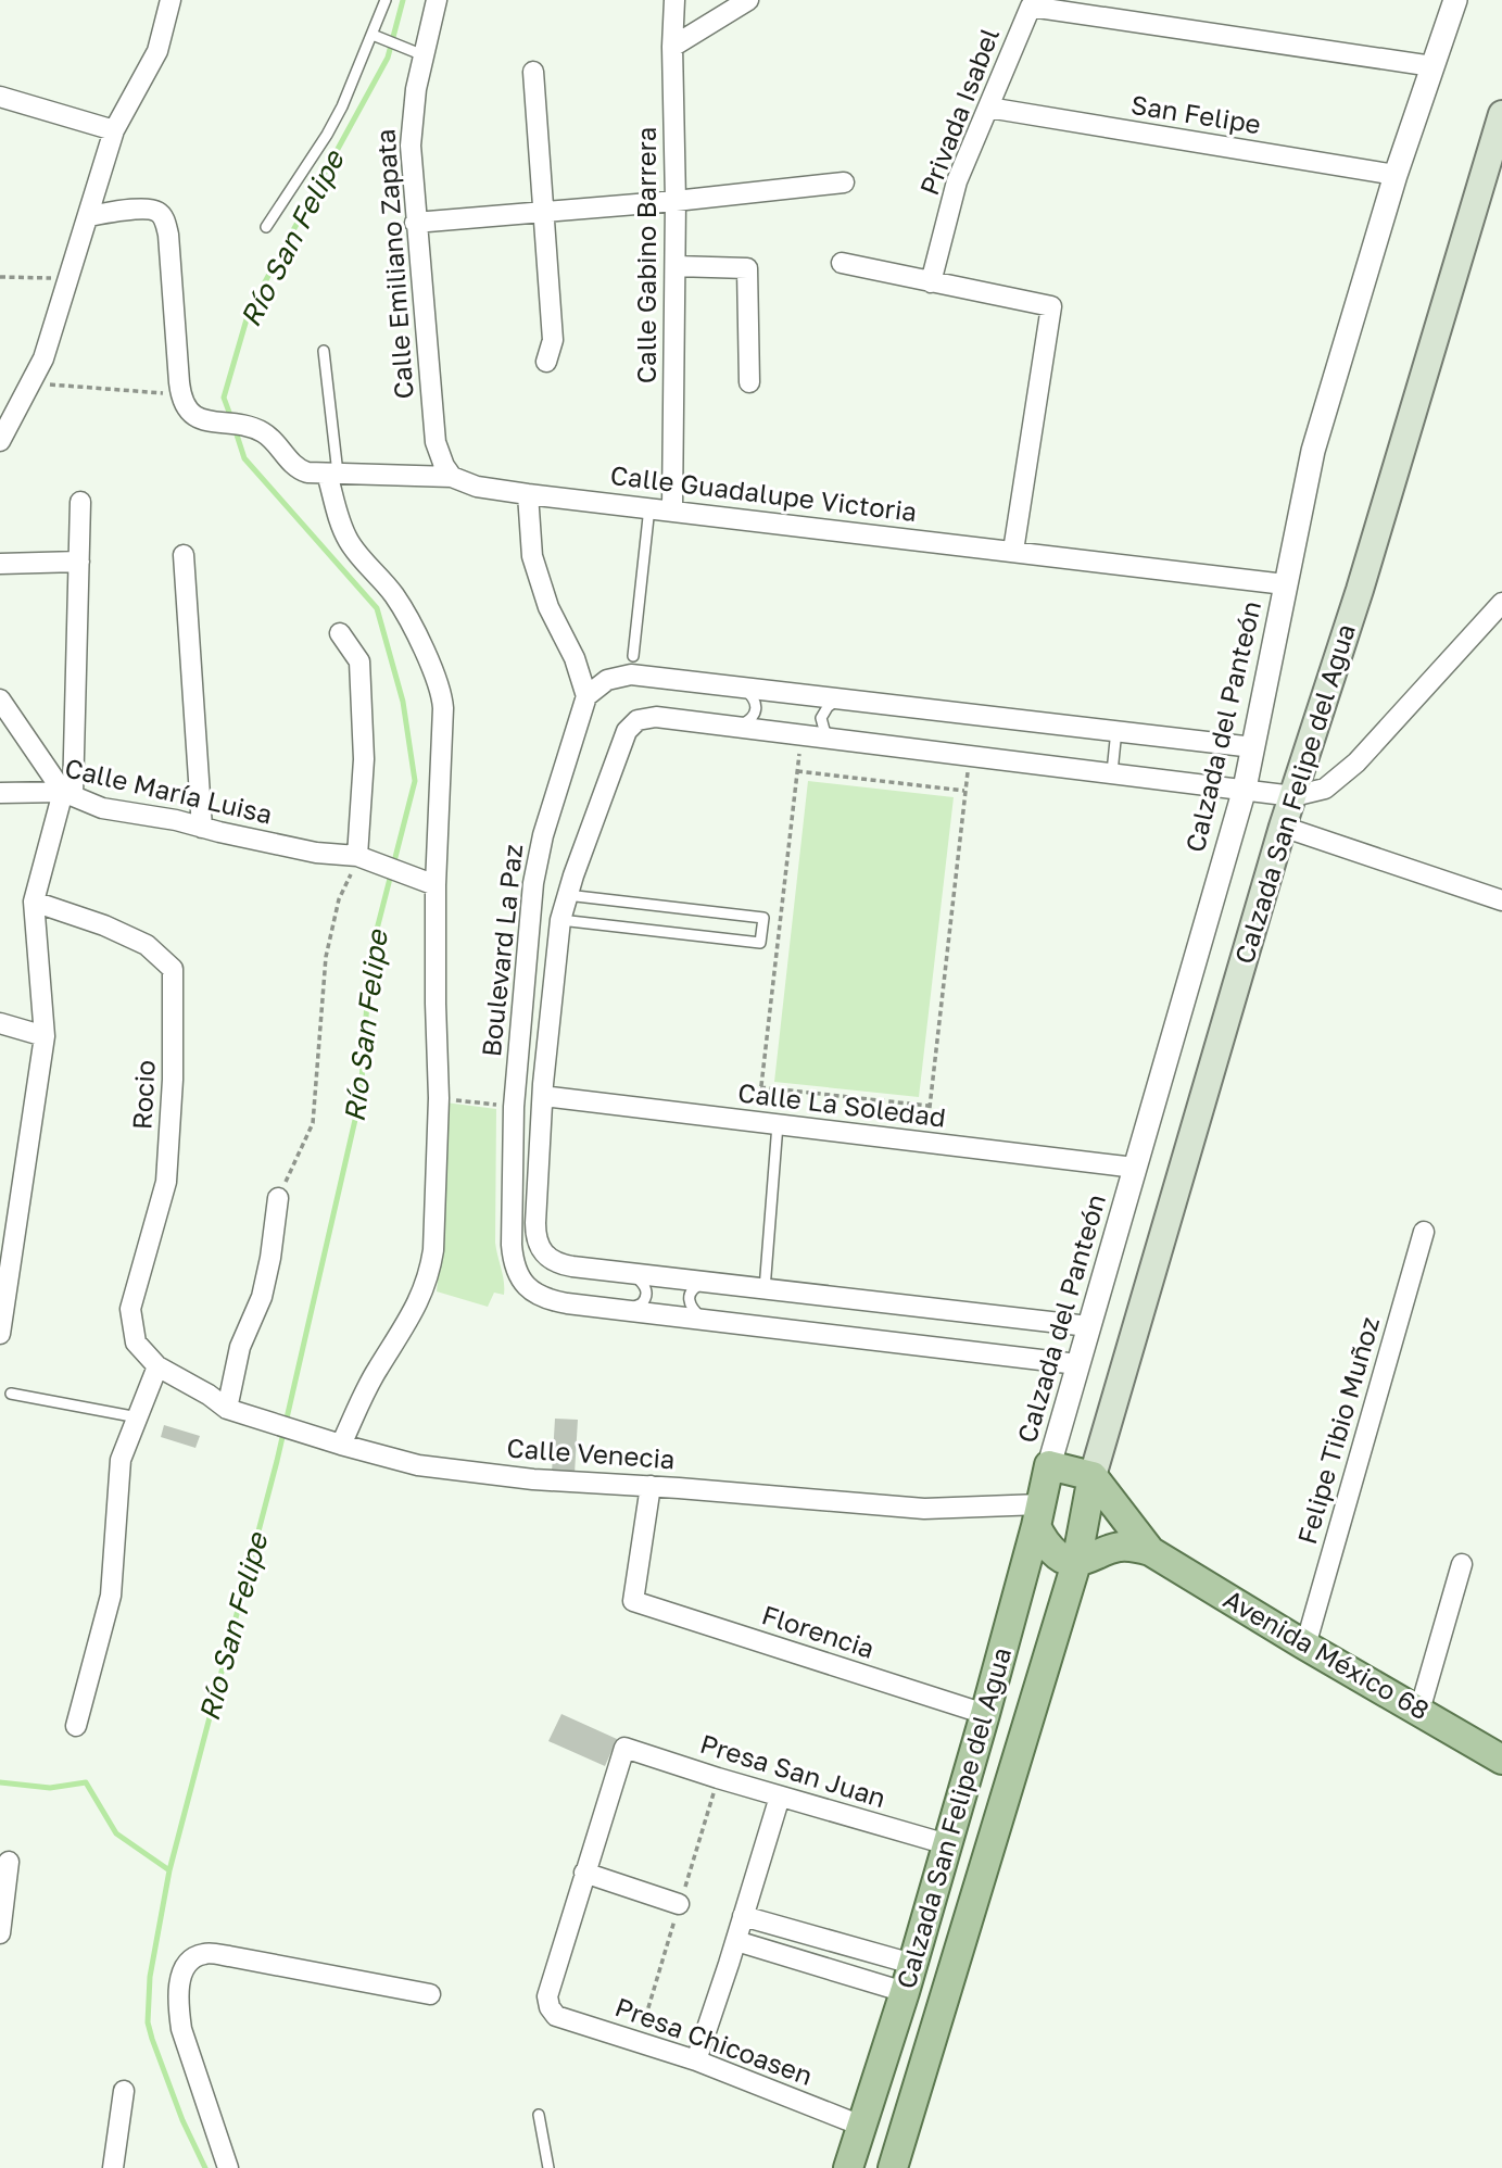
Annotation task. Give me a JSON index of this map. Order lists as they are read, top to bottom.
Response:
{
  "streets": {
    "main road": ["Calzada San Felipe del Agua", "Avenida México 68"],
    "street": [
      "Privada Isabel",
      "San Felipe",
      "Calle Gabino Barrera",
      "Calle Emiliano Zapata",
      "Calle Guadalupe Victoria",
      "Calzada del Panteón",
      "Calle María Luisa",
      "Boulevard La Paz",
      "Rocio",
      "Calle La Soledad",
      "Felipe Tibio Muñoz",
      "Calle Venecia",
      "Florencia",
      "Presa San Juan",
      "Presa Chicoasen"
    ]
  },
  "crossings": [
    ["Privada Isabel", "San Felipe"],
    ["Privada Isabel", "Calzada del Panteón"],
    ["San Felipe", "Calzada del Panteón"],
    ["Calle Gabino Barrera", "Calle Guadalupe Victoria"],
    ["Calle Emiliano Zapata", "Calle Guadalupe Victoria"],
    ["Calle Guadalupe Victoria", "Calzada del Panteón"],
    ["Calzada del Panteón", "Calzada San Felipe del Agua"],
    ["Calzada del Panteón", "Boulevard La Paz"],
    ["Calzada del Panteón", "Calle La Soledad"],
    ["Calzada San Felipe del Agua", "Boulevard La Paz"],
    ["Calzada San Felipe del Agua", "Calle Venecia"],
    ["Calzada San Felipe del Agua", "Florencia"],
    ["Calzada San Felipe del Agua", "Avenida México 68"],
    ["Calzada San Felipe del Agua", "Presa San Juan"],
    ["Calzada San Felipe del Agua", "Presa Chicoasen"],
    ["Boulevard La Paz", "Calle La Soledad"],
    ["Rocio", "Calle Venecia"],
    ["Felipe Tibio Muñoz", "Avenida México 68"],
    ["Calle Venecia", "Florencia"],
    ["Presa San Juan", "Presa Chicoasen"]
  ],
  "water": ["Río San Felipe"]
}
